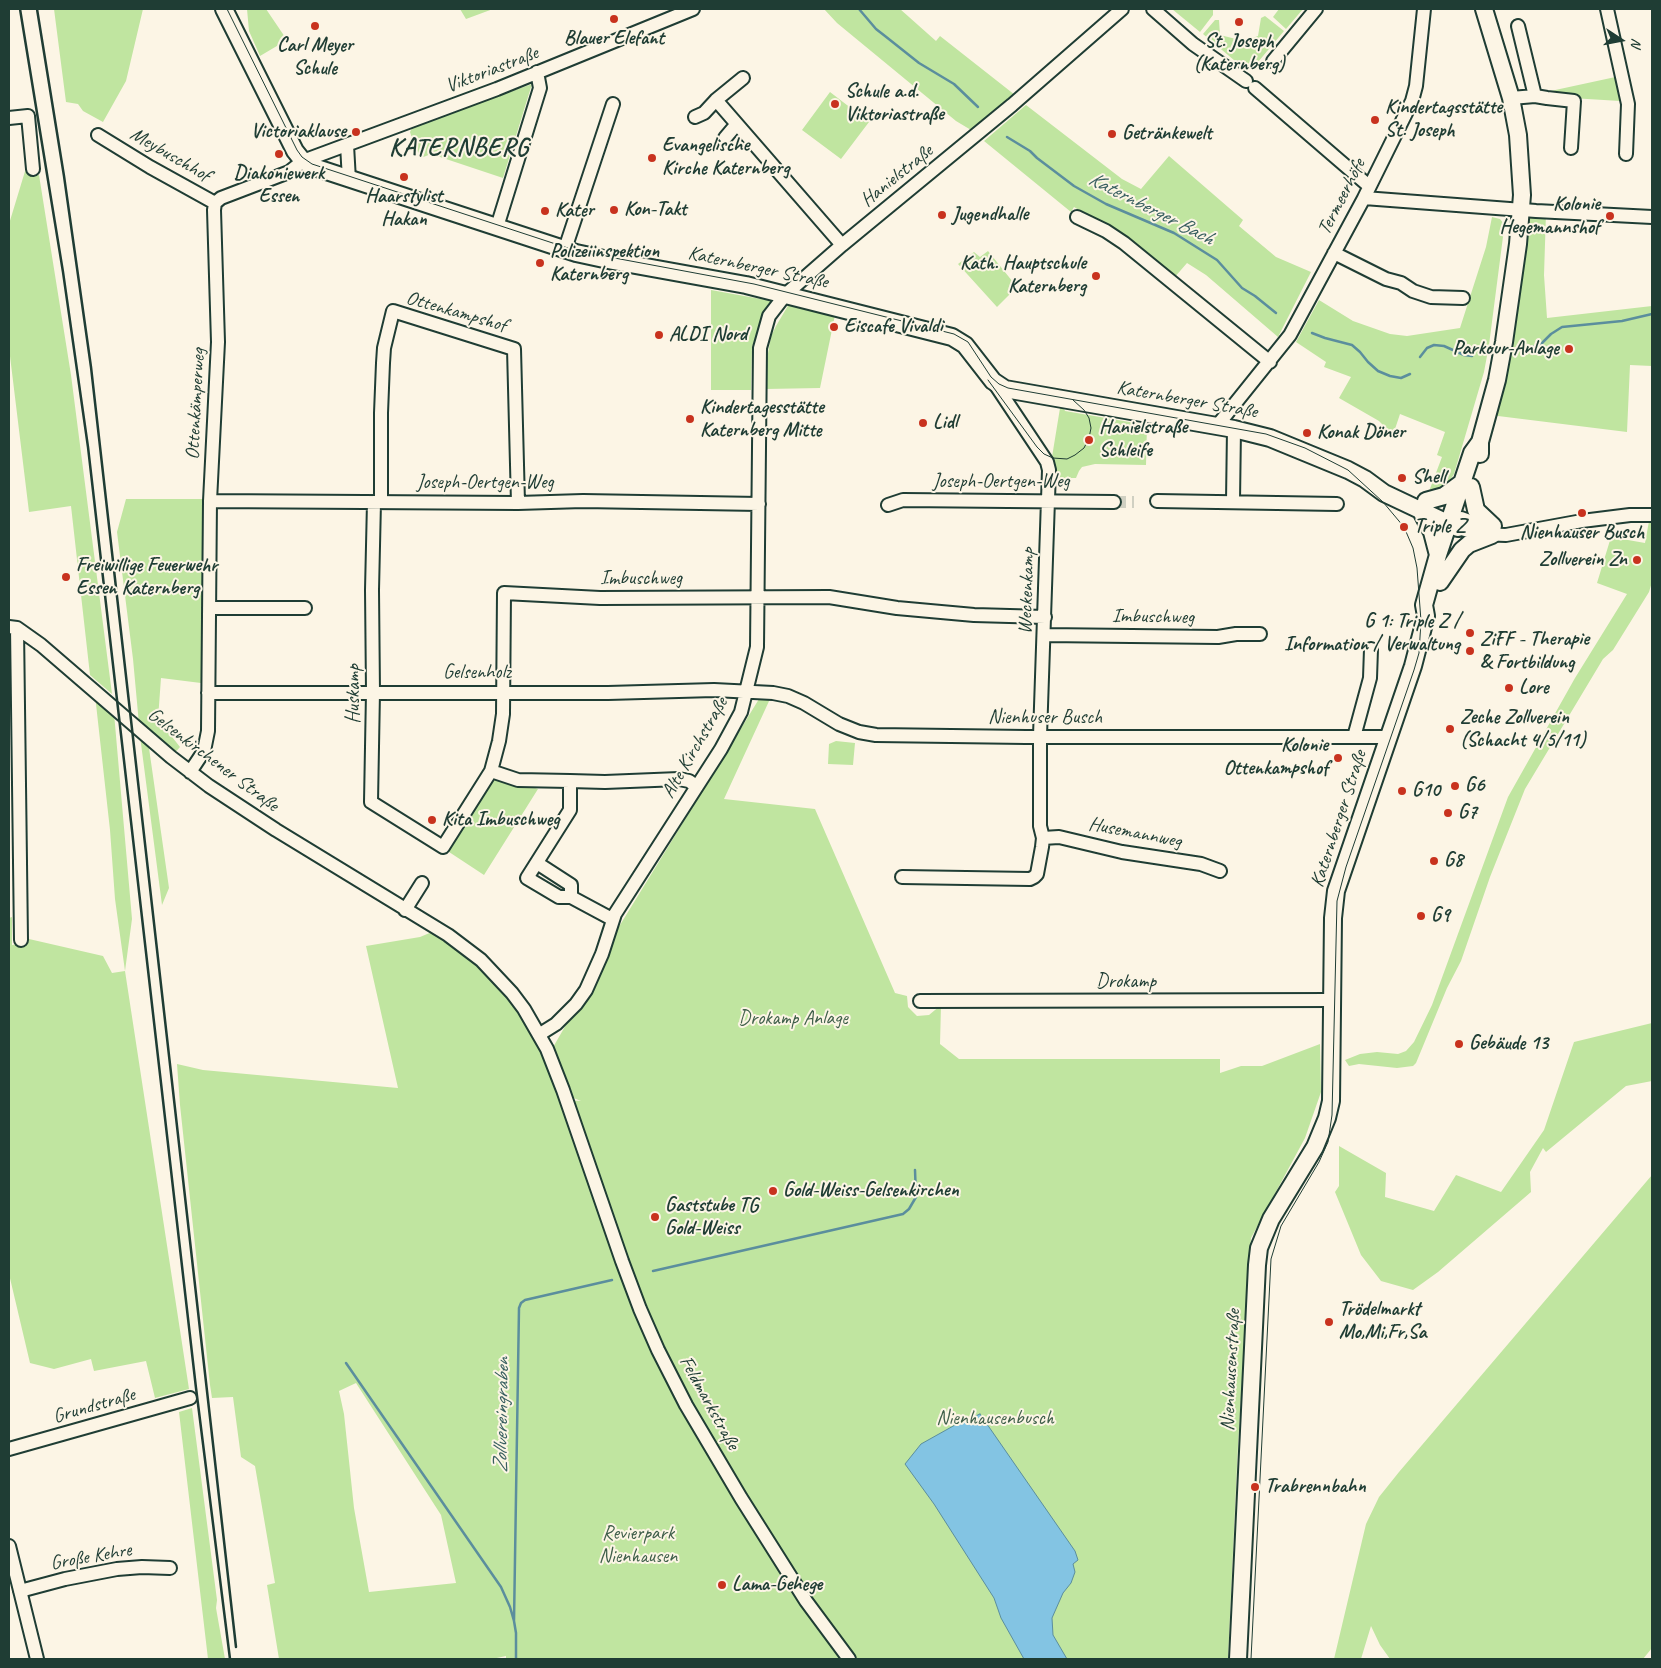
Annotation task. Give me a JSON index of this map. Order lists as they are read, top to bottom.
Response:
{
  "streets": {
    "main road": ["Katernberger Straße", "Nienhausenstraße"],
    "street": [
      "Viktoriastraße",
      "Meybuschhof",
      "Hanielstraße",
      "Termeerhöfe",
      "Ottenkampshof",
      "Ottenkämperweg",
      "Joseph-Oertgen-Weg",
      "Imbuschweg",
      "Weckenkamp",
      "Gelsenholz",
      "Huskamp",
      "Nienhuser Busch",
      "Alte Kirchstraße",
      "Gelsenkirchener Straße",
      "Husemannweg",
      "Drokamp",
      "Feldmarkstraße",
      "Grundstraße",
      "Große Kehre"
    ]
  },
  "crossings": [
    ["Viktoriastraße", "Meybuschhof"],
    ["Viktoriastraße", "Katernberger Straße"],
    ["Meybuschhof", "Katernberger Straße"],
    ["Meybuschhof", "Ottenkämperweg"],
    ["Hanielstraße", "Katernberger Straße"],
    ["Hanielstraße", "Alte Kirchstraße"],
    ["Termeerhöfe", "Katernberger Straße"],
    ["Katernberger Straße", "Weckenkamp"],
    ["Katernberger Straße", "Nienhuser Busch"],
    ["Katernberger Straße", "Alte Kirchstraße"],
    ["Katernberger Straße", "Drokamp"],
    ["Katernberger Straße", "Nienhausenstraße"],
    ["Ottenkampshof", "Joseph-Oertgen-Weg"],
    ["Ottenkampshof", "Huskamp"],
    ["Ottenkämperweg", "Joseph-Oertgen-Weg"],
    ["Ottenkämperweg", "Gelsenholz"],
    ["Ottenkämperweg", "Gelsenkirchener Straße"],
    ["Joseph-Oertgen-Weg", "Weckenkamp"],
    ["Joseph-Oertgen-Weg", "Huskamp"],
    ["Joseph-Oertgen-Weg", "Alte Kirchstraße"],
    ["Imbuschweg", "Weckenkamp"],
    ["Imbuschweg", "Gelsenholz"],
    ["Imbuschweg", "Huskamp"],
    ["Imbuschweg", "Alte Kirchstraße"],
    ["Weckenkamp", "Nienhuser Busch"],
    ["Gelsenholz", "Huskamp"],
    ["Gelsenholz", "Nienhuser Busch"],
    ["Gelsenholz", "Alte Kirchstraße"],
    ["Nienhuser Busch", "Alte Kirchstraße"],
    ["Alte Kirchstraße", "Gelsenkirchener Straße"],
    ["Gelsenkirchener Straße", "Feldmarkstraße"]
  ],
  "districts": ["KATERNBERG"],
  "water": ["Katernberger Bach", "Zollvereingraben"],
  "parks": ["Drokamp Anlage", "Nienhausenbusch", "Revierpark Nienhausen"],
  "places": [
    "Blauer Elefant",
    "St. Joseph (Katernberg)",
    "Carl Meyer Schule",
    "Schule a.d. Viktoriastraße",
    "Kindertagsstätte St. Joseph",
    "Victoriaklause",
    "Getränkewelt",
    "Diakoniewerk Essen",
    "Evangelische Kirche Katernberg",
    "Haarstylist Hakan",
    "Kon-Takt",
    "Kater",
    "Jugendhalle",
    "Kolonie Hegemannshof",
    "Polizeiinspektion Katernberg",
    "Kath. Hauptschule Katernberg",
    "Eiscafe Vivaldi",
    "ALDI Nord",
    "Parkour-Anlage",
    "Kindertagesstätte Katernberg Mitte",
    "Lidl",
    "Konak Döner",
    "Hanielstraße Schleife",
    "Shell",
    "Nienhauser Busch",
    "Triple Z",
    "Zollverein Zn",
    "Freiwillige Feuerwehr Essen Katernberg",
    "G 1: Triple Z / Information / Verwaltung",
    "ZiFF - Therapie & Fortbildung",
    "Lore",
    "Zeche Zollverein (Schacht 4/5/11)",
    "Kolonie Ottenkampshof",
    "G6",
    "G10",
    "G7",
    "Kita Imbuschweg",
    "G8",
    "G9",
    "Gebäude 13",
    "Gold-Weiss-Gelsenkirchen",
    "Gaststube TG Gold-Weiss",
    "Trödelmarkt Mo,Mi,Fr,Sa",
    "Trabrennbahn",
    "Lama-Gehege"
  ],
  "north": "right"
}
